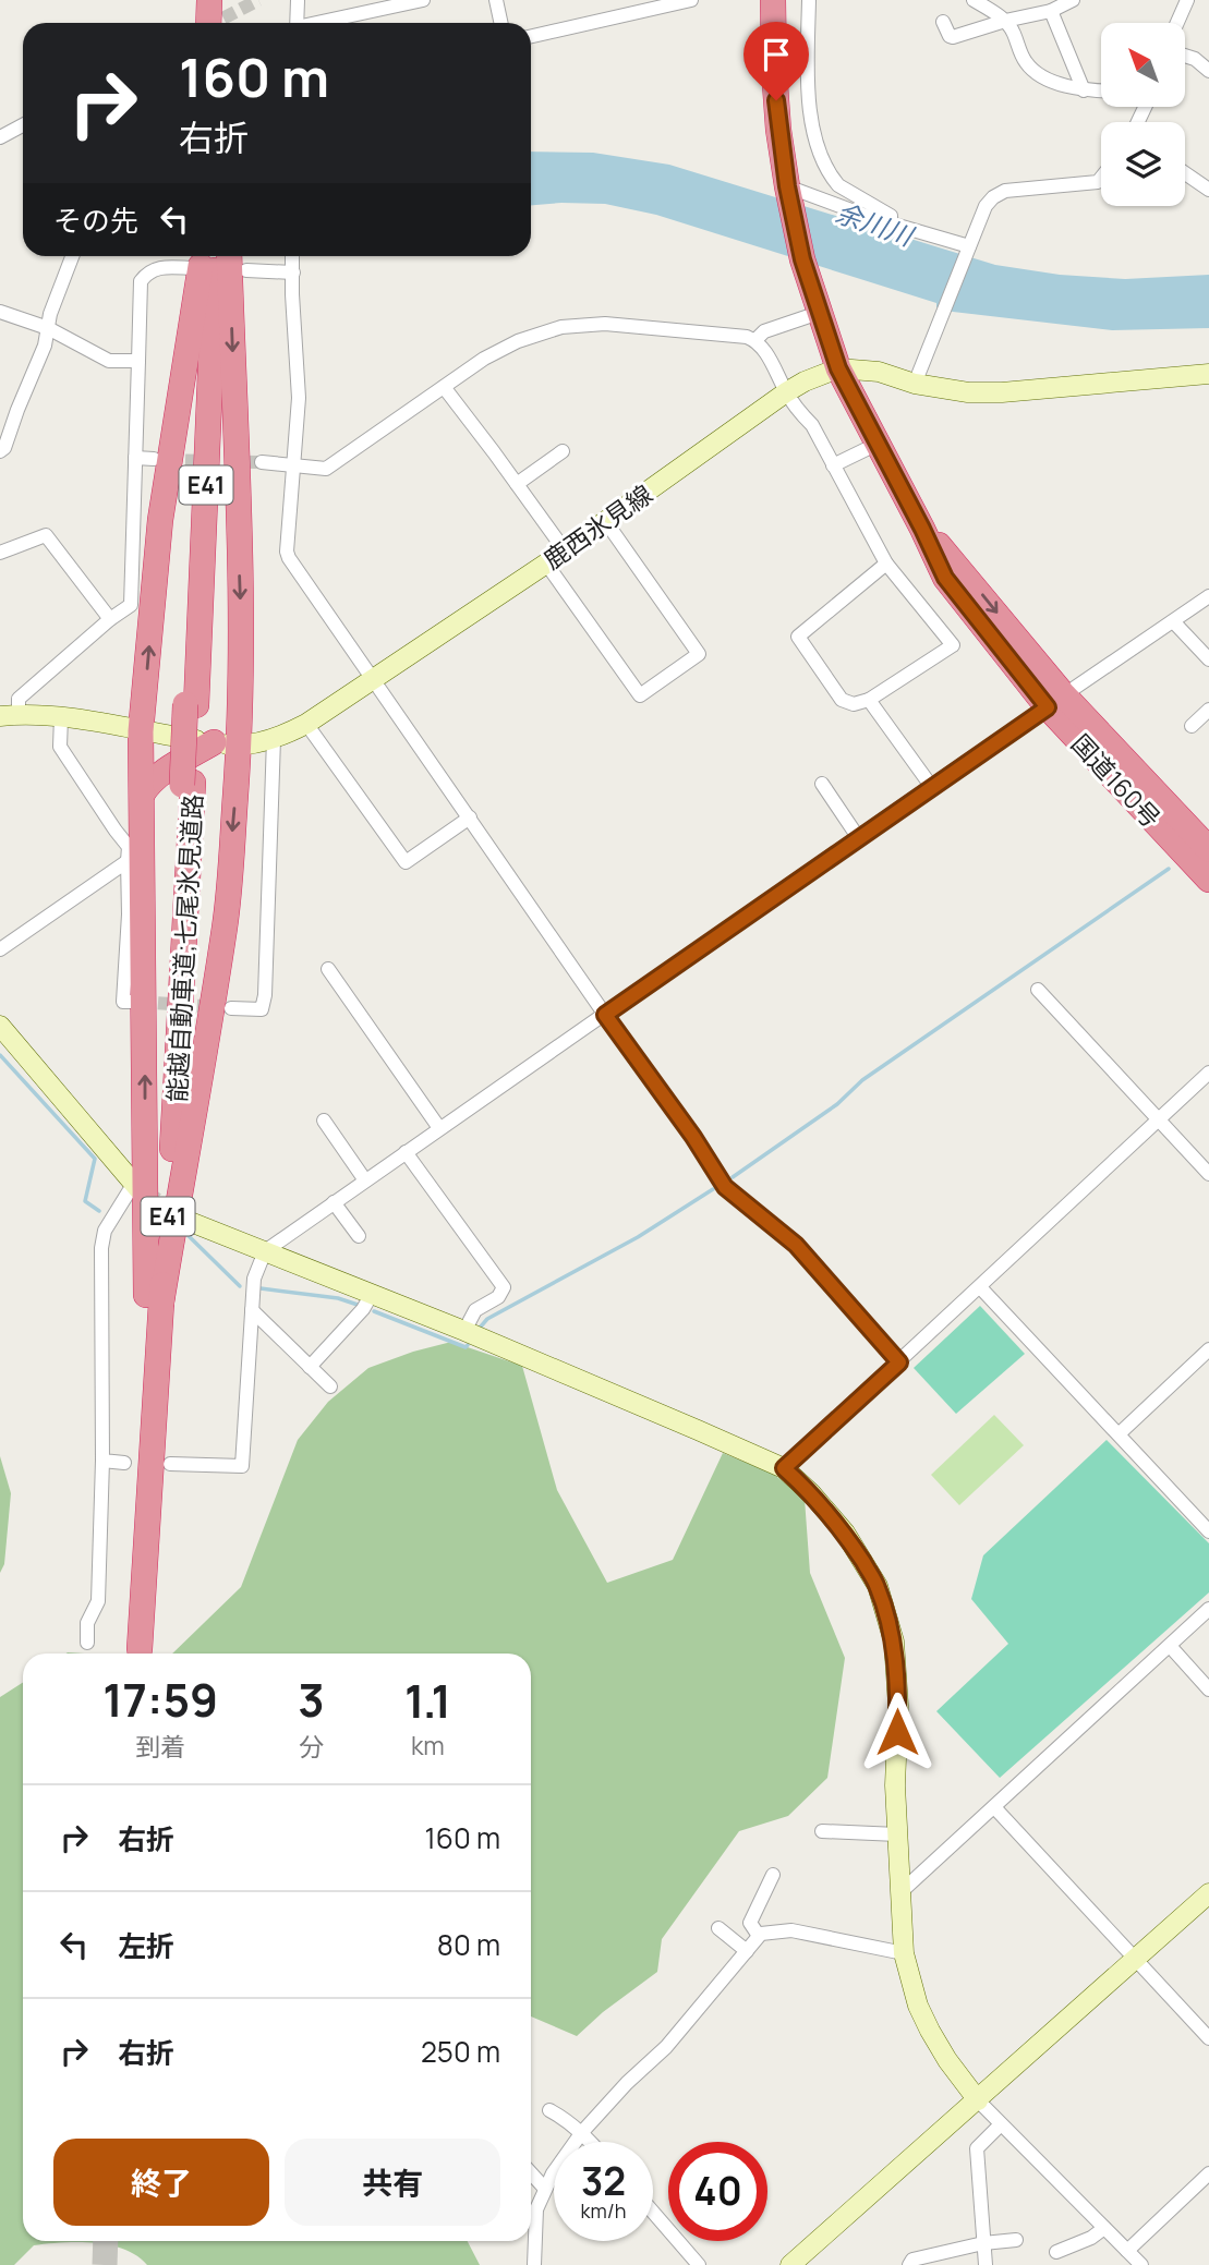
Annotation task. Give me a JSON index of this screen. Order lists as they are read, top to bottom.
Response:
{
  "streets": {
    "highway": ["E41", "国道160号", "能越自動車道;七尾氷見道路"],
    "street": ["鹿西氷見線"]
  },
  "crossings": [
    ["鹿西氷見線", "国道160号"]
  ],
  "water": ["余川川"],
  "north": "top left",
  "page": {
    "turn": ["160 m", "右折"],
    "then": "その先",
    "eta": [
      "17:59",
      "到着",
      "3",
      "分",
      "1.1",
      "km"
    ],
    "list": [
      {
        "name": "右折",
        "value": "160 m"
      },
      {
        "name": "左折",
        "value": "80 m"
      },
      {
        "name": "右折",
        "value": "250 m"
      }
    ],
    "buttons": ["終了", "共有"],
    "speed": "32 km/h",
    "limit": "40"
  }
}
